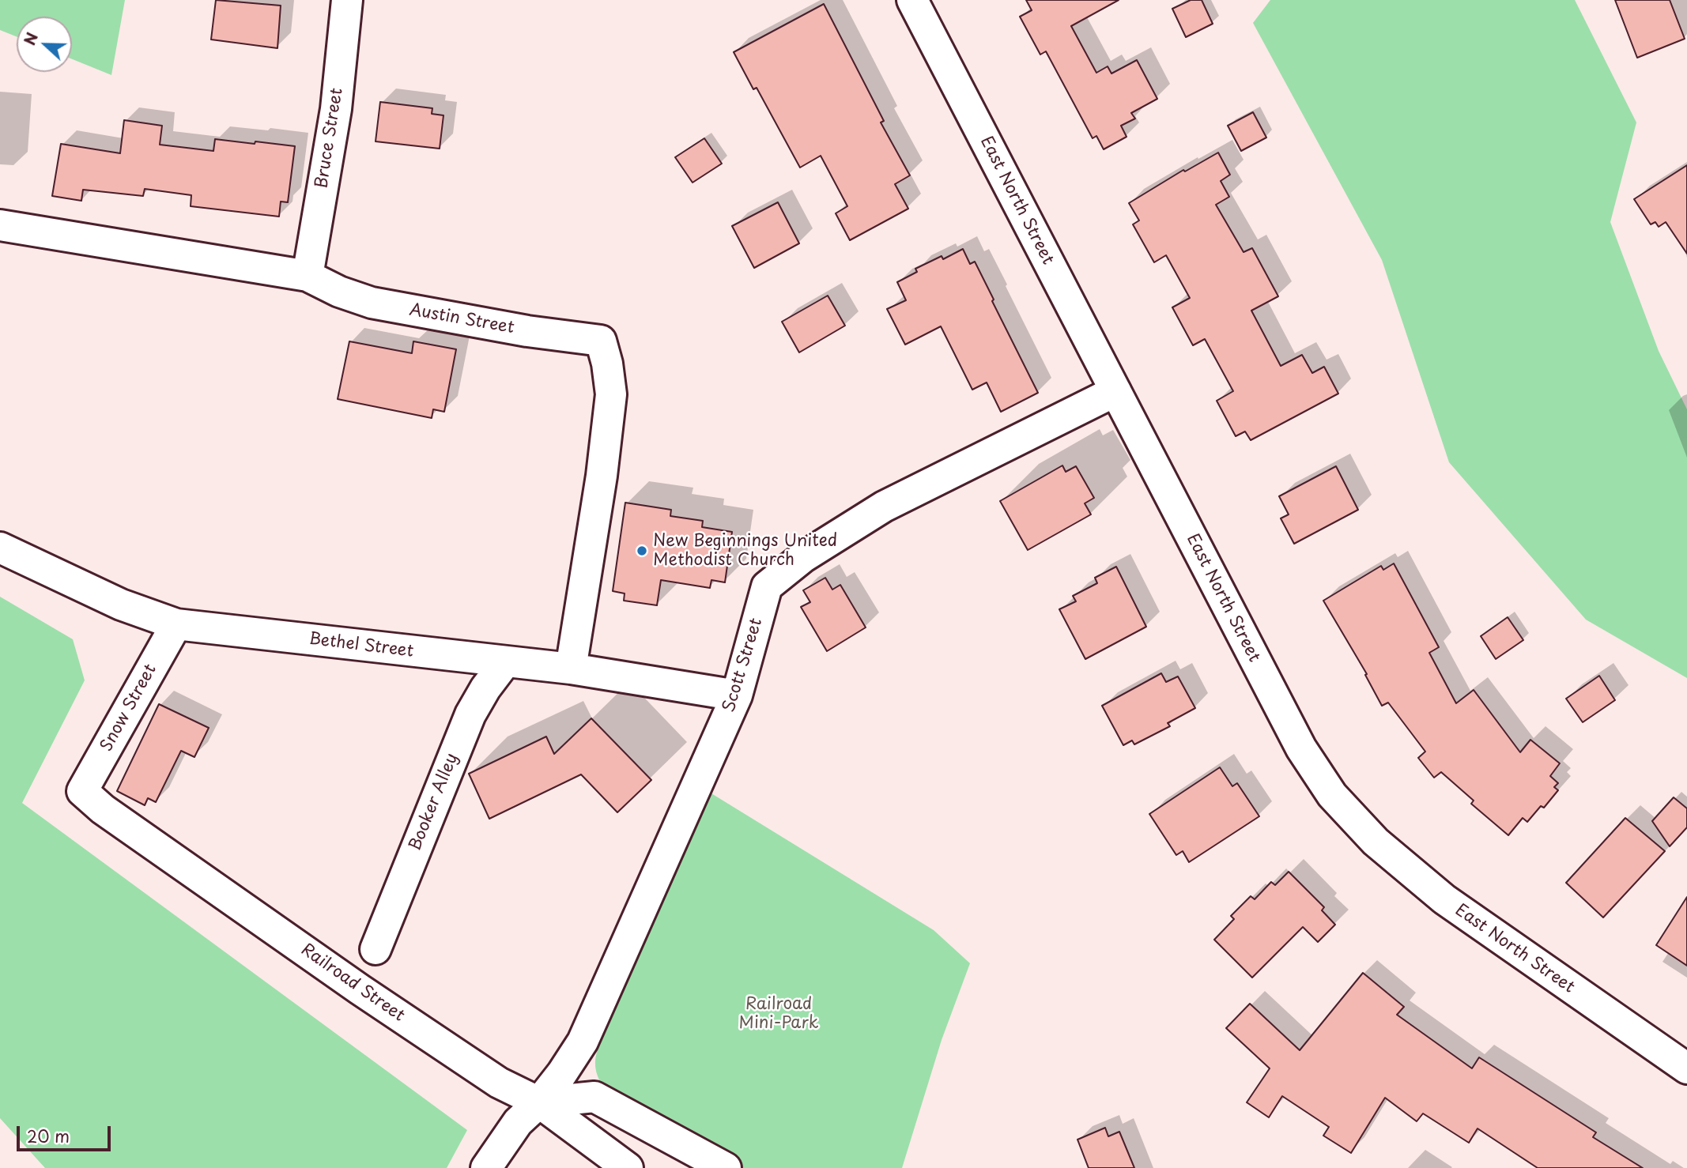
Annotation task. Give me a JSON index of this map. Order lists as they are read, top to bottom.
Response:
{
  "streets": {
    "street": [
      "Bruce Street",
      "East North Street",
      "Austin Street",
      "Bethel Street",
      "Scott Street",
      "Snow Street",
      "Booker Alley",
      "Railroad Street"
    ]
  },
  "crossings": [
    ["Bruce Street", "Austin Street"],
    ["East North Street", "Scott Street"],
    ["Austin Street", "Bethel Street"],
    ["Bethel Street", "Scott Street"],
    ["Bethel Street", "Snow Street"],
    ["Bethel Street", "Booker Alley"],
    ["Scott Street", "Railroad Street"],
    ["Snow Street", "Railroad Street"]
  ],
  "parks": ["Railroad Mini-Park"],
  "places": ["New Beginnings United Methodist Church"],
  "scale_bar": "20 m",
  "north": "left"
}
